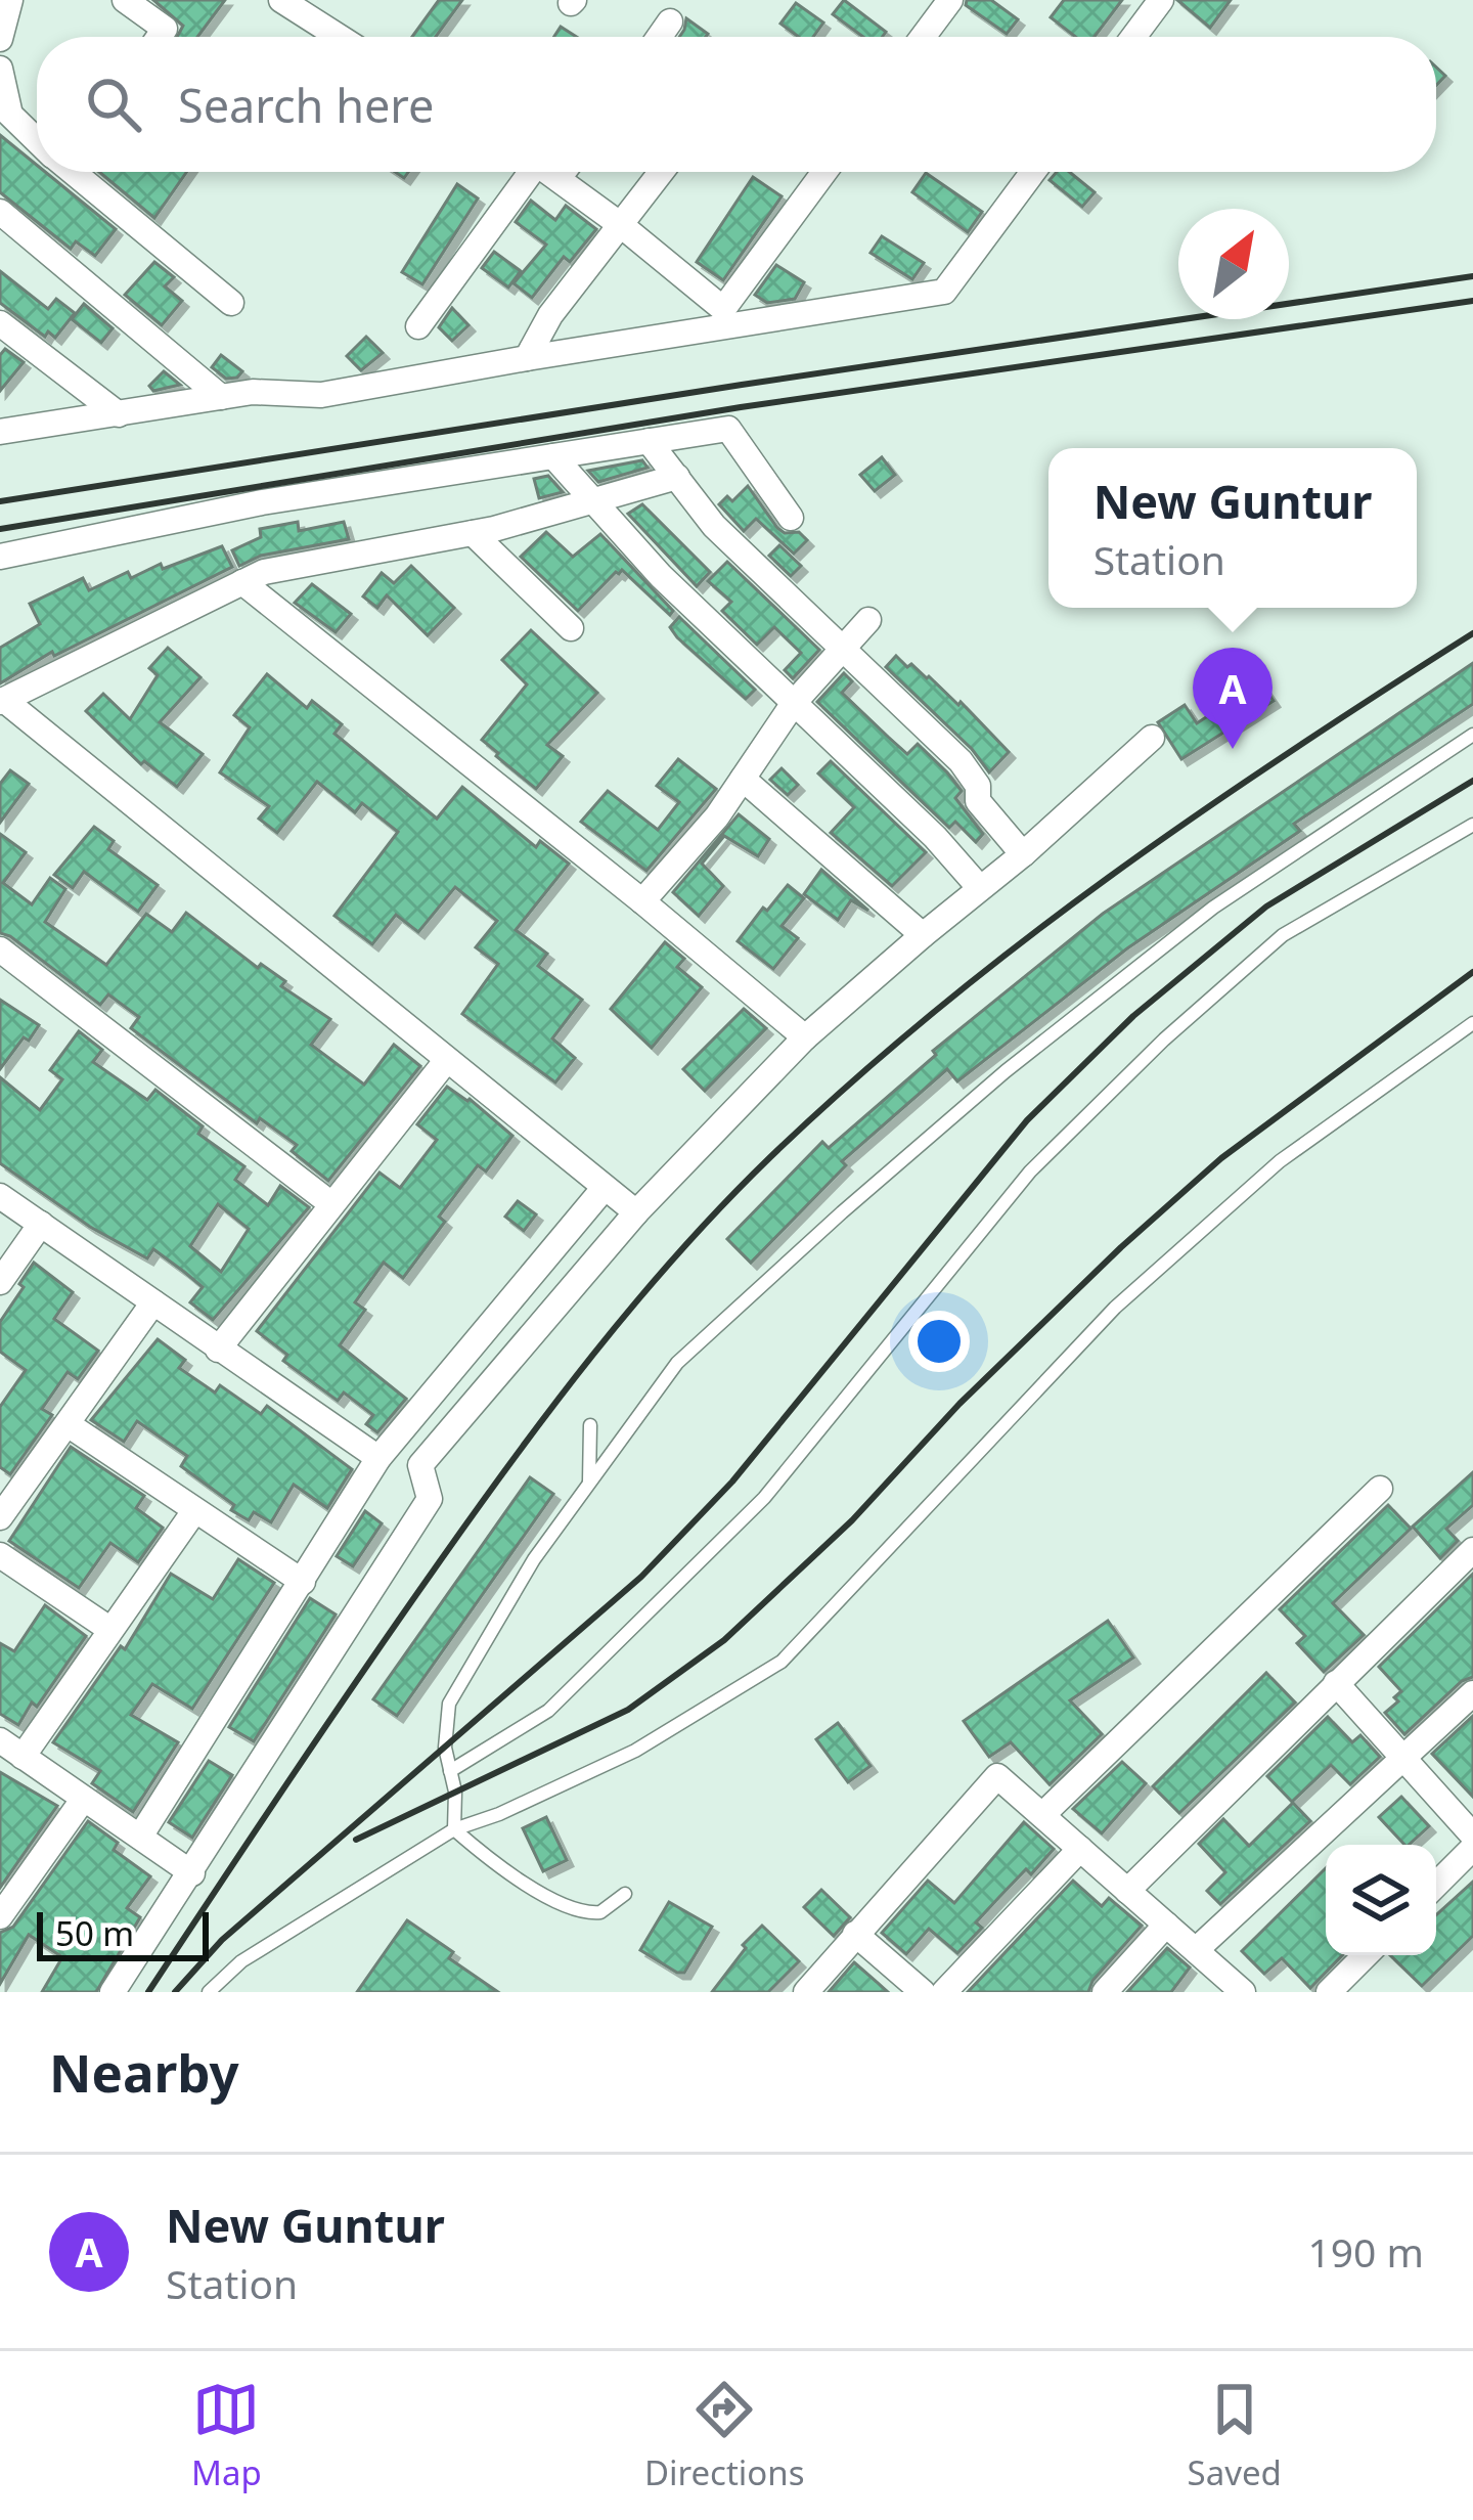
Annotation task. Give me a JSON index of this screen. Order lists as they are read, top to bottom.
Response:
{
  "scale_bar": "50 m",
  "north": "top right",
  "page": {
    "search": "Search here",
    "popup": ["New Guntur", "Station"],
    "pins": "A",
    "scale": "50 m",
    "heading": "Nearby",
    "list": [
      {
        "mark": "A",
        "name": "New Guntur",
        "note": "Station",
        "value": "190 m"
      }
    ],
    "nav": ["Map", "Directions", "Saved"]
  }
}
